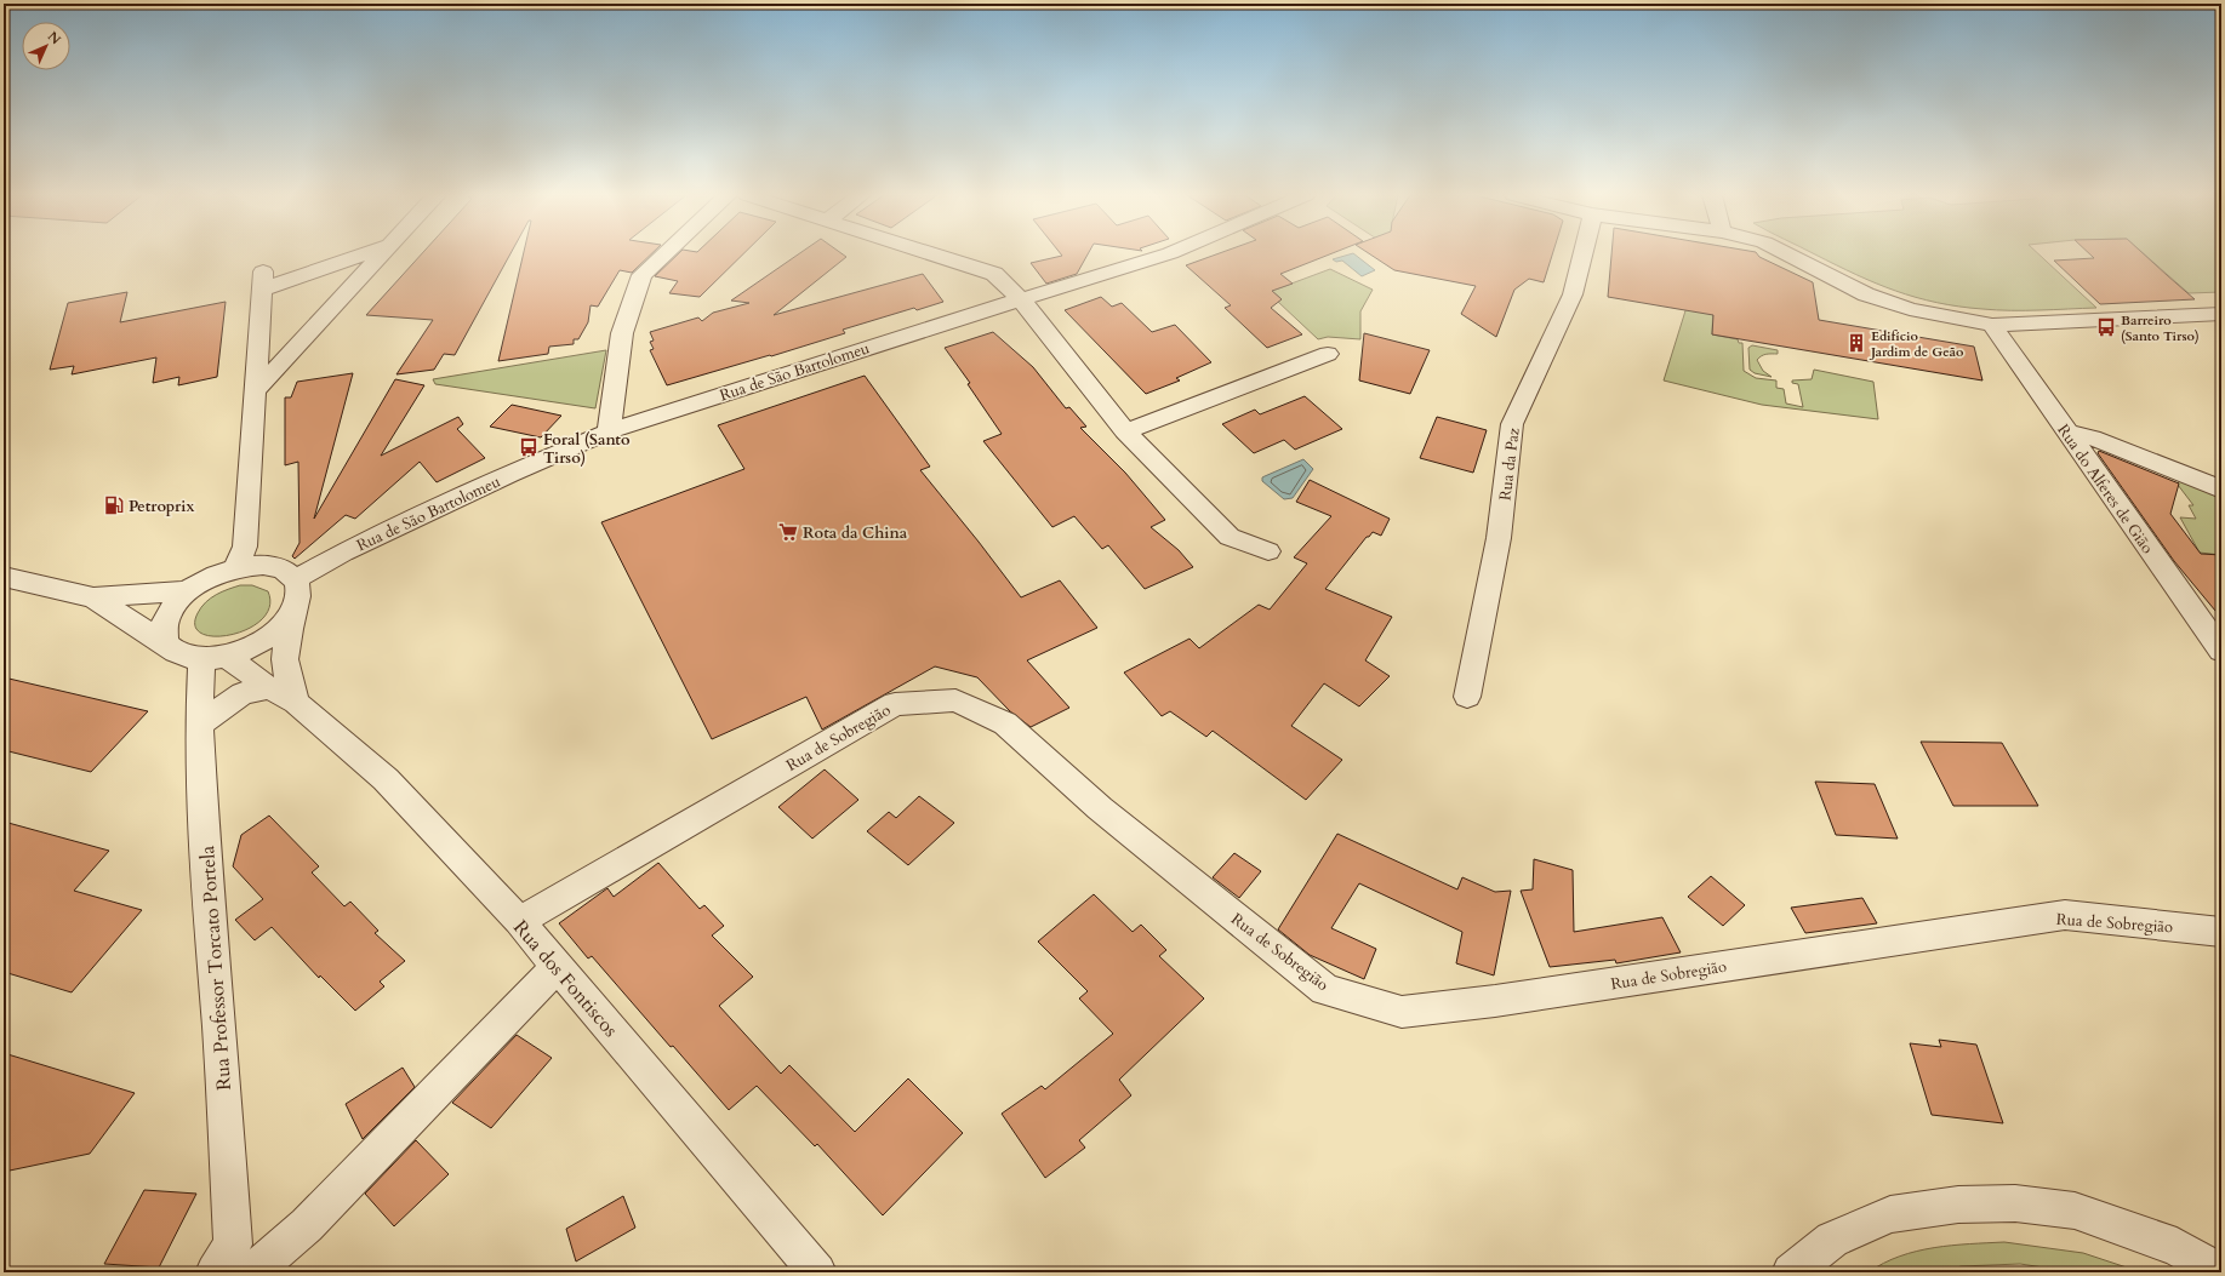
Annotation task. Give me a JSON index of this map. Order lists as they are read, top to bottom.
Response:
{
  "streets": {
    "street": [
      "Rua de São Bartolomeu",
      "Rua da Paz",
      "Rua do Alferes de Gião",
      "Rua de Sobregião",
      "Rua Professor Torcato Portela",
      "Rua dos Fontiscos"
    ]
  },
  "crossings": [
    ["Rua de São Bartolomeu", "Rua Professor Torcato Portela"],
    ["Rua de São Bartolomeu", "Rua dos Fontiscos"],
    ["Rua de Sobregião", "Rua dos Fontiscos"],
    ["Rua Professor Torcato Portela", "Rua dos Fontiscos"]
  ],
  "places": {
    "bus stop": ["Barreiro (Santo Tirso)", "Foral (Santo Tirso)"],
    "building": ["Edifício Jardim de Geão"],
    "fuel station": ["Petroprix"],
    "supermarket": ["Rota da China"]
  },
  "north": "top right"
}
